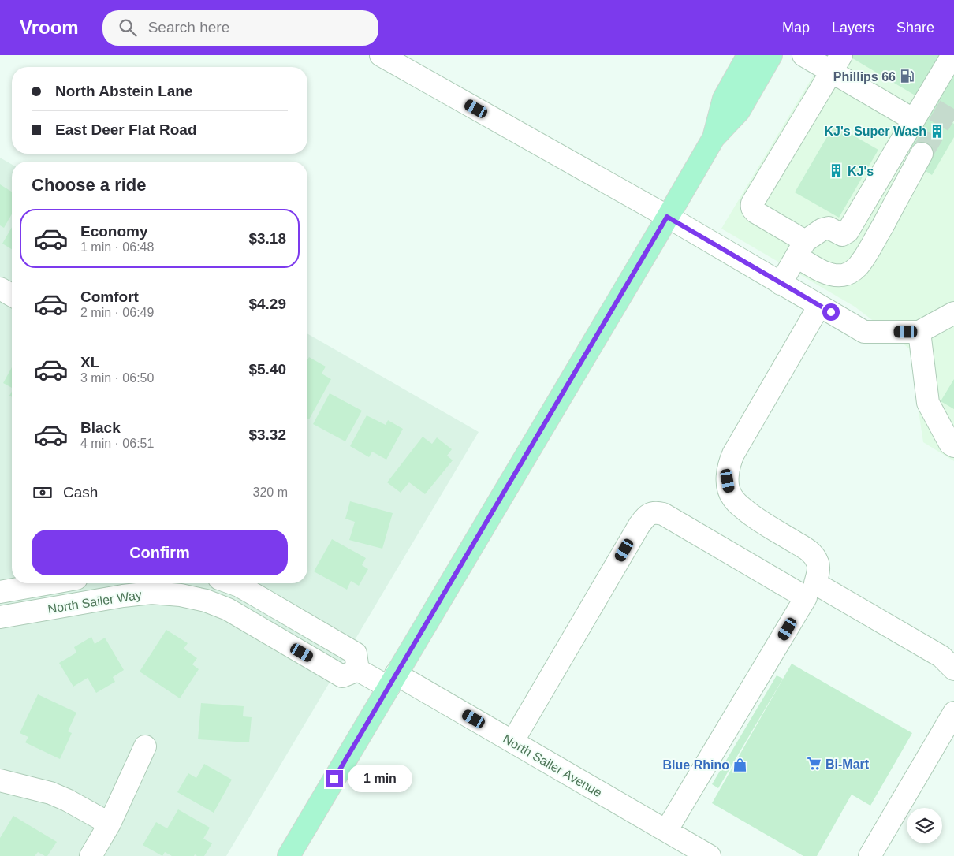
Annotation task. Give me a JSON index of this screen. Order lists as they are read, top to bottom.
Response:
{
  "streets": {
    "street": ["North Sailer Way", "North Sailer Avenue"]
  },
  "places": {
    "fuel station": ["Phillips 66"],
    "building": ["KJ's Super Wash", "KJ's"],
    "supermarket": ["Bi-Mart"],
    "shop": ["Blue Rhino"]
  },
  "page": {
    "header": "Vroom",
    "search": "Search here",
    "nav": ["Map", "Layers", "Share"],
    "banner": ["North Abstein Lane", "East Deer Flat Road"],
    "heading": "Choose a ride",
    "list": [
      {
        "name": "Economy",
        "note": "1 min · 06:48",
        "value": "$3.18"
      },
      {
        "name": "Comfort",
        "note": "2 min · 06:49",
        "value": "$4.29"
      },
      {
        "name": "XL",
        "note": "3 min · 06:50",
        "value": "$5.40"
      },
      {
        "name": "Black",
        "note": "4 min · 06:51",
        "value": "$3.32"
      }
    ],
    "pay": ["Cash", "320 m"],
    "buttons": "Confirm",
    "bubble": "1 min"
  }
}
